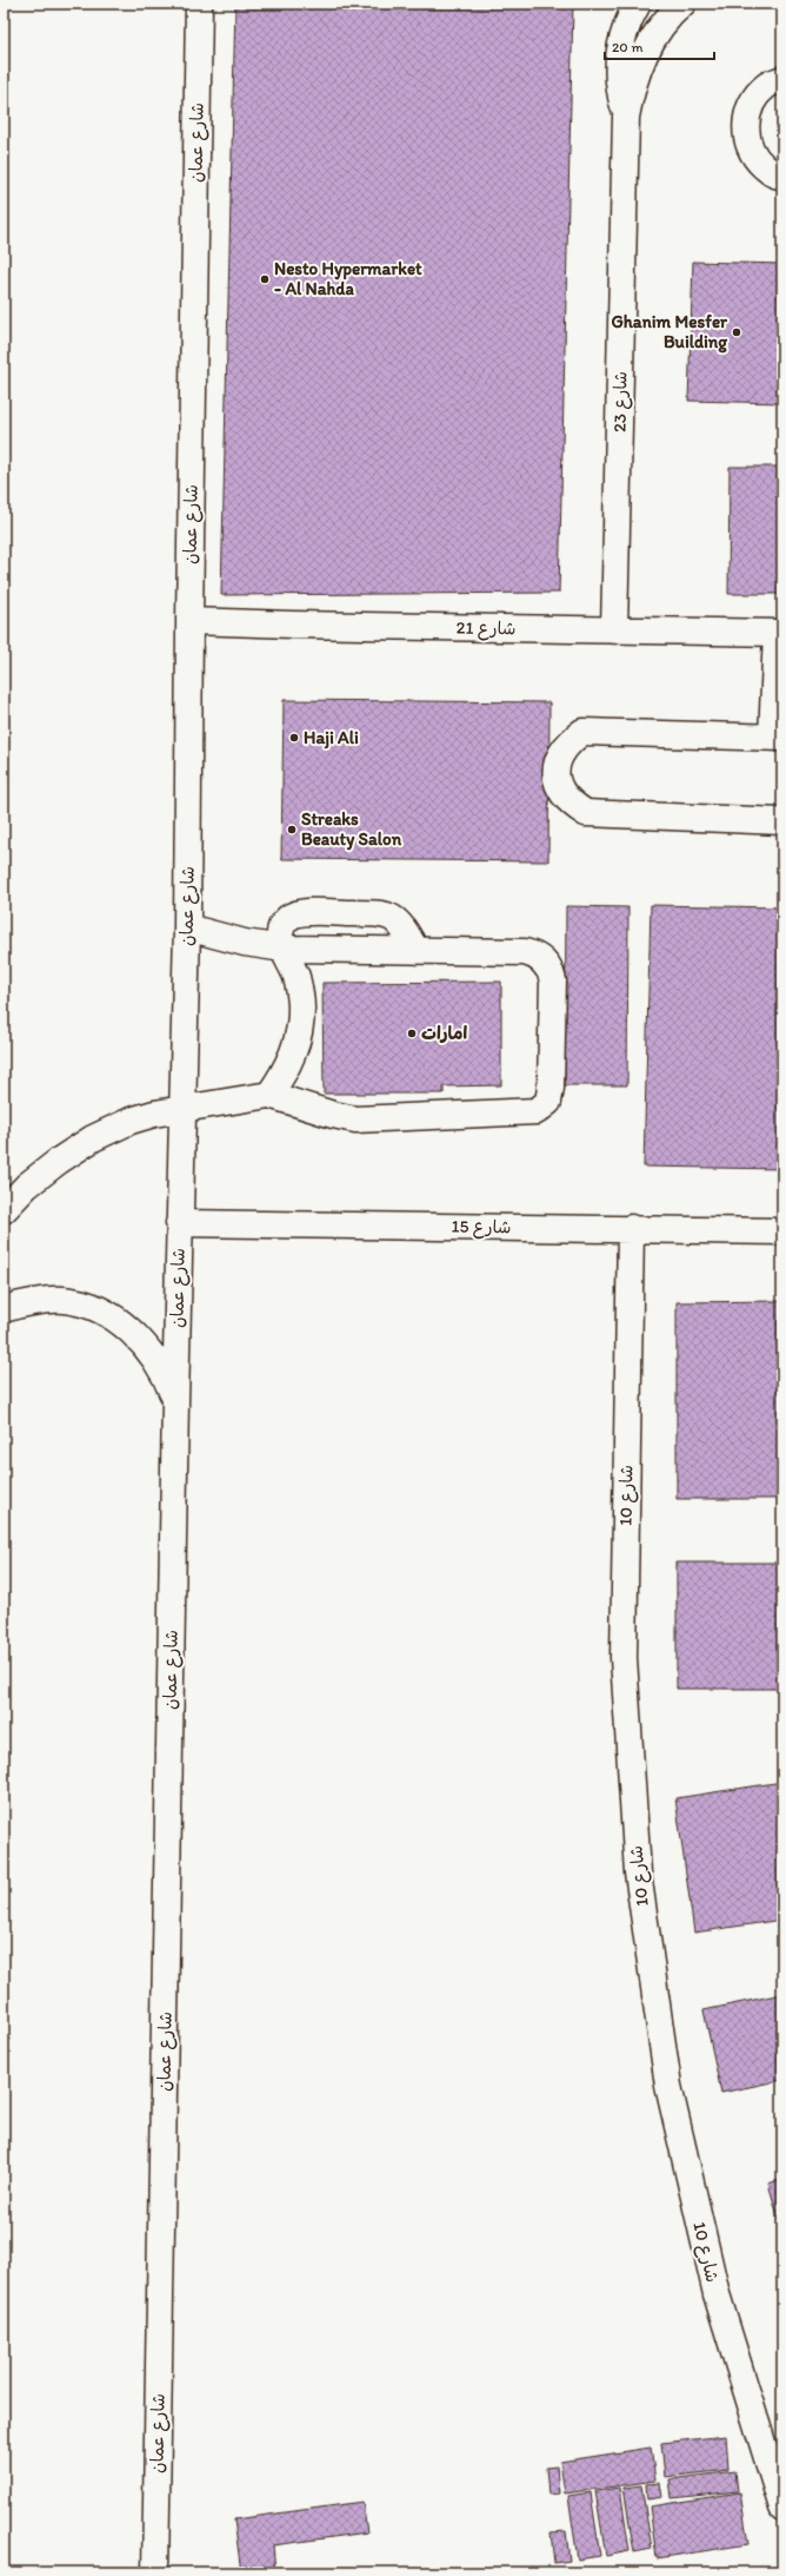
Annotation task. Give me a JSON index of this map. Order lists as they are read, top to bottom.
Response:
{
  "streets": {
    "street": [
      "شارع عمان",
      "شارع 23",
      "شارع 21",
      "شارع 15",
      "شارع 10"
    ]
  },
  "crossings": [
    ["شارع عمان", "شارع 21"],
    ["شارع عمان", "شارع 15"],
    ["شارع 23", "شارع 21"],
    ["شارع 15", "شارع 10"]
  ],
  "places": [
    "Nesto Hypermarket - Al Nahda",
    "Ghanim Mesfer Building",
    "Haji Ali",
    "Streaks Beauty Salon",
    "امارات"
  ],
  "scale_bar": "20 m"
}
